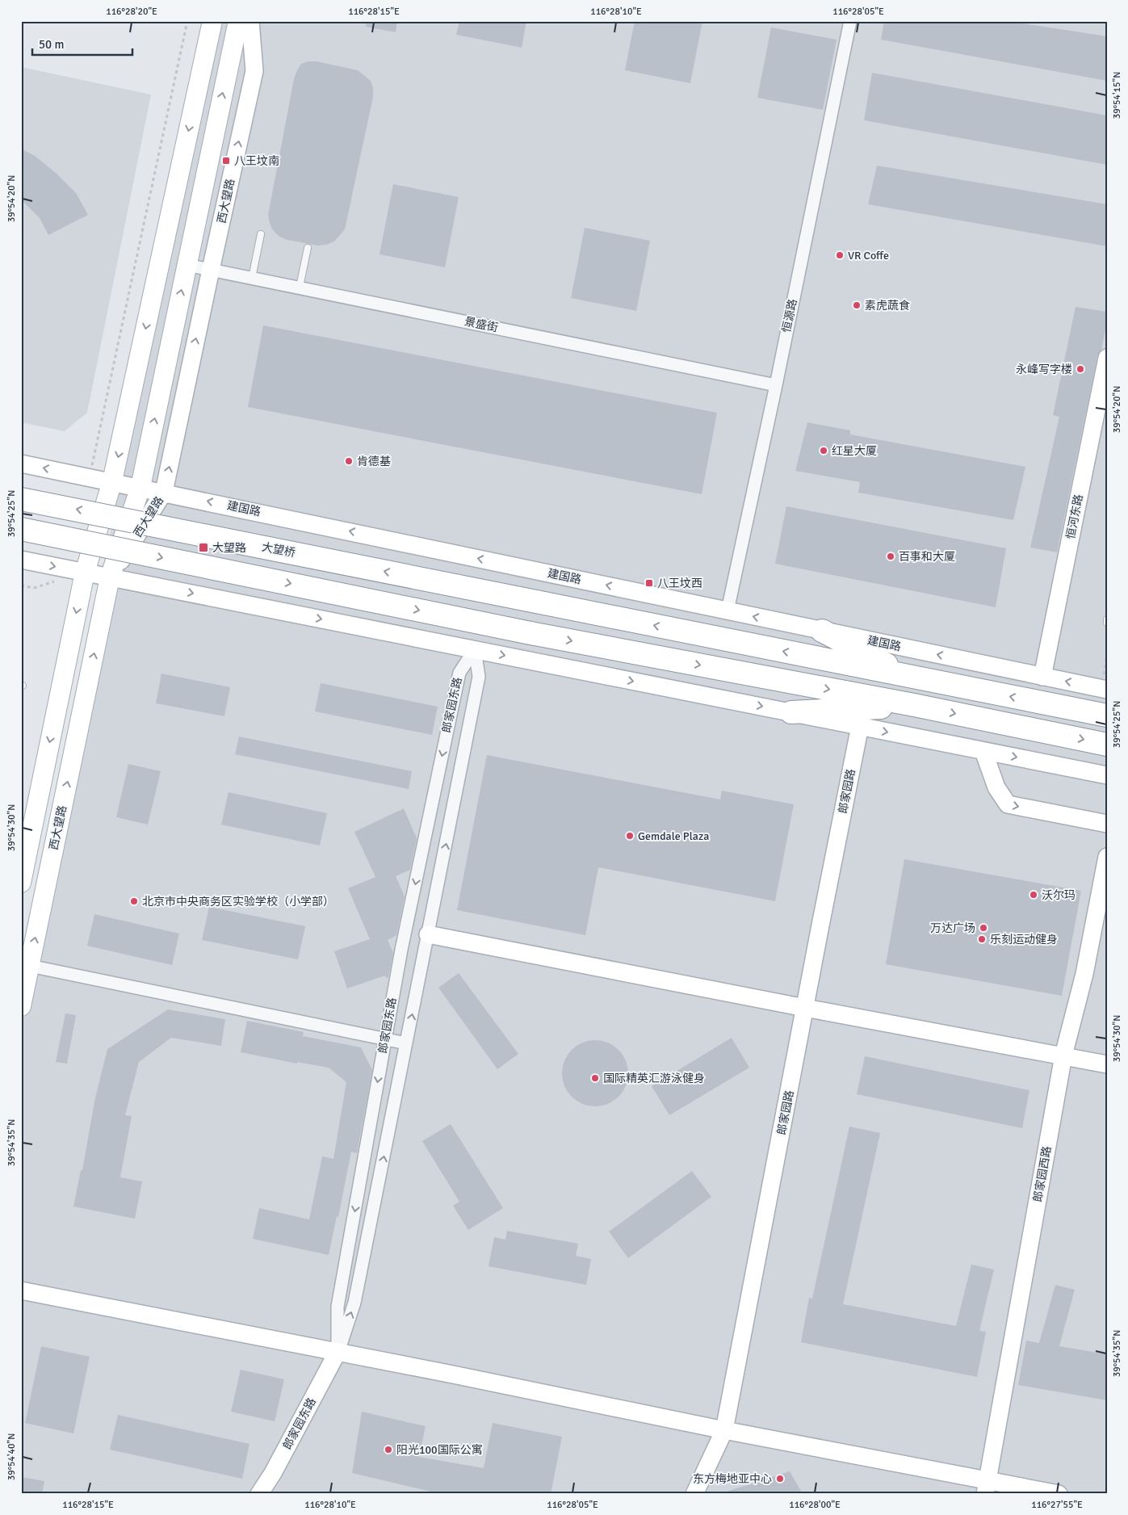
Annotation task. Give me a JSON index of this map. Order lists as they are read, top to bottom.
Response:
{
  "streets": {
    "highway": ["大望桥"],
    "main road": ["西大望路"],
    "street": [
      "恒源路",
      "景盛街",
      "建国路",
      "恒河东路",
      "郎家园东路",
      "郎家园路",
      "郎家园西路"
    ]
  },
  "crossings": [
    ["西大望路", "景盛街"],
    ["西大望路", "建国路"],
    ["恒源路", "景盛街"],
    ["恒源路", "建国路"],
    ["建国路", "恒河东路"]
  ],
  "places": {
    "transit": ["八王坟南", "大望路", "八王坟西"],
    "other": [
      "VR Coffe",
      "素虎蔬食",
      "永峰写字楼",
      "红星大厦",
      "肯德基",
      "百事和大厦",
      "Gemdale Plaza",
      "沃尔玛",
      "北京市中央商务区实验学校（小学部）",
      "万达广场",
      "乐刻运动健身",
      "国际精英汇游泳健身",
      "阳光100国际公寓",
      "东方梅地亚中心"
    ]
  },
  "scale_bar": "50 m",
  "coordinates": [
    "116°28'20\"E",
    "116°28'15\"E",
    "116°28'10\"E",
    "116°28'05\"E",
    "39°54'15\"N",
    "39°54'20\"N",
    "39°54'25\"N",
    "39°54'30\"N",
    "39°54'35\"N",
    "39°54'40\"N",
    "116°28'00\"E",
    "116°27'55\"E"
  ]
}
